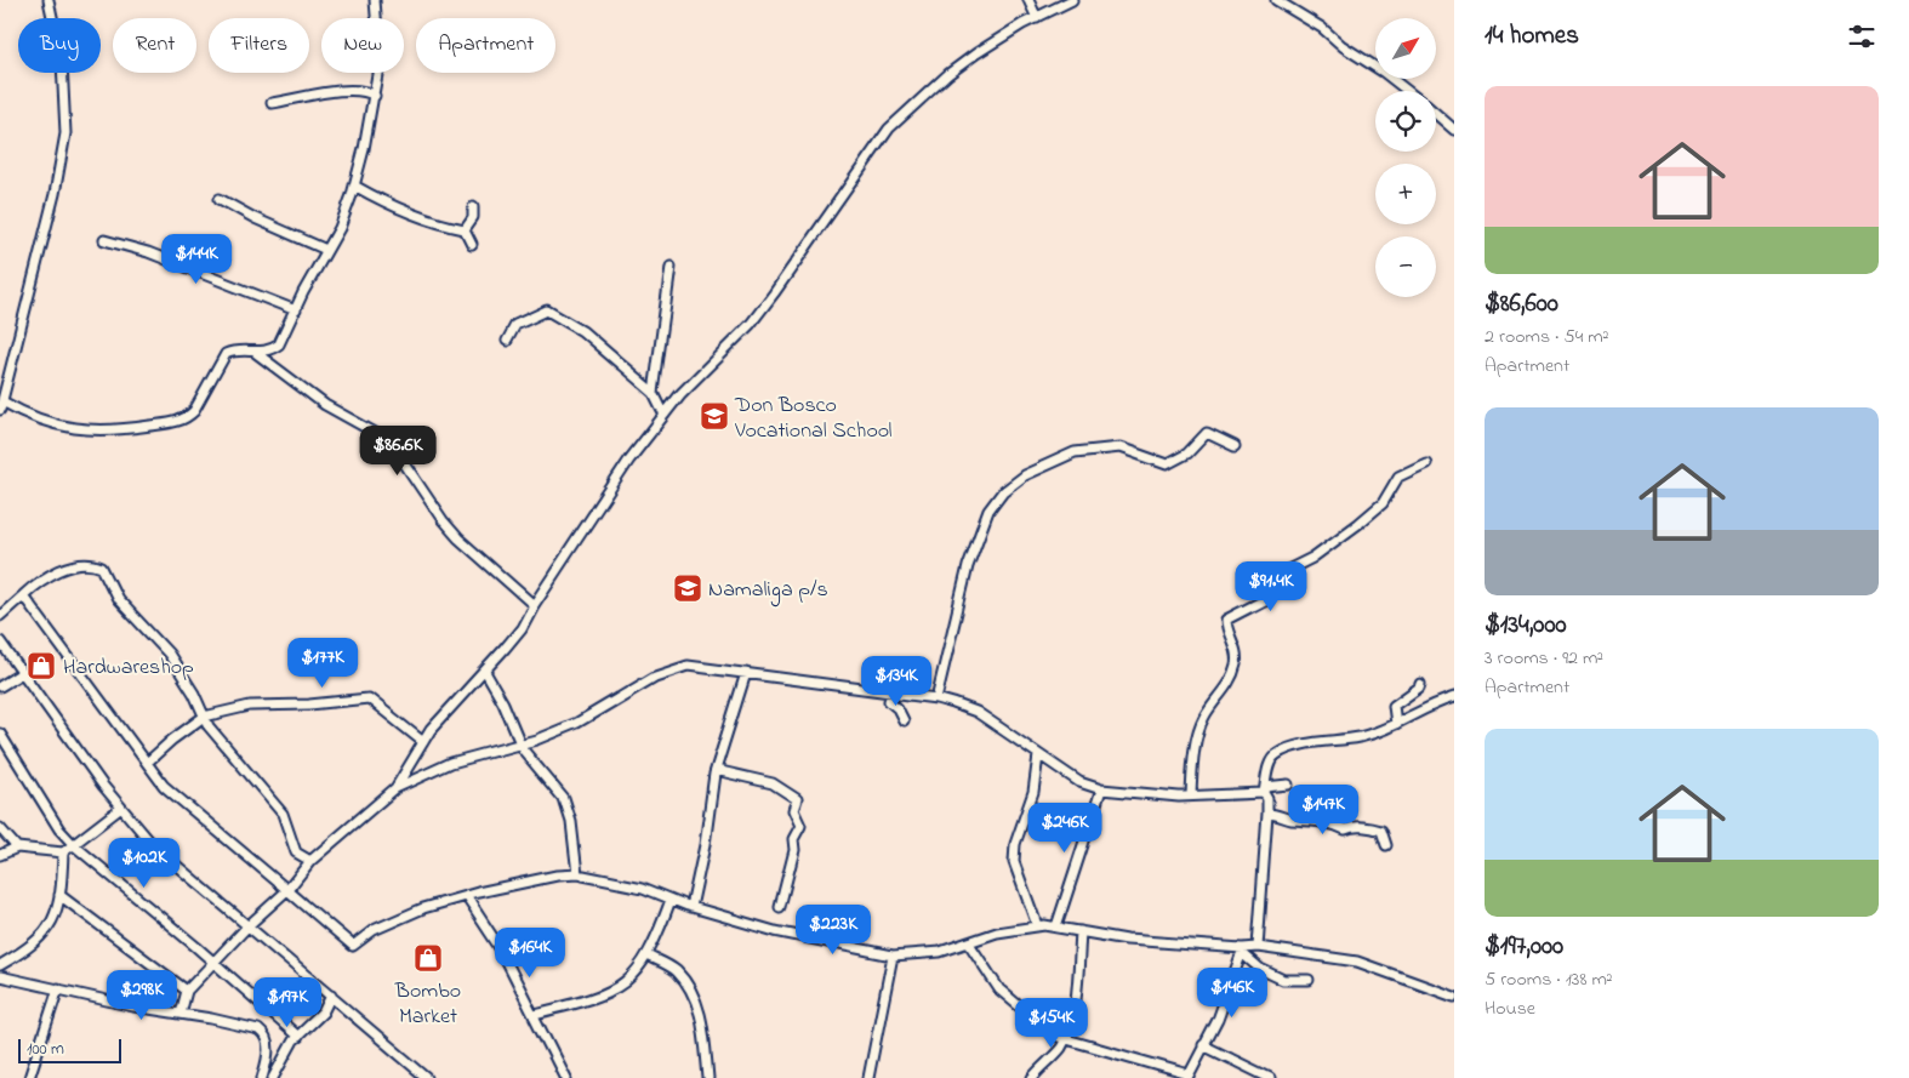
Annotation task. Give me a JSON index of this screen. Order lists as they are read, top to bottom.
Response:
{
  "places": {
    "school or university": ["Don Bosco Vocational School", "Namaliga p/s"],
    "shop": ["Hardwareshop", "Bombo Market"]
  },
  "scale_bar": "100 m",
  "north": "top right",
  "page": {
    "heading": "14 homes",
    "map_buttons": ["+", "−"],
    "chip": [
      "Buy",
      "Rent",
      "Filters",
      "New",
      "Apartment"
    ],
    "list": [
      {
        "name": "$86,600",
        "note": "2 rooms · 54 m² · Apartment"
      },
      {
        "name": "$134,000",
        "note": "3 rooms · 92 m² · Apartment"
      },
      {
        "name": "$197,000",
        "note": "5 rooms · 138 m² · House"
      }
    ],
    "price": [
      "$144K",
      "$86.6K",
      "$91.4K",
      "$177K",
      "$134K",
      "$147K",
      "$246K",
      "$102K",
      "$223K",
      "$164K",
      "$146K",
      "$298K",
      "$197K",
      "$154K"
    ],
    "scale": "100 m"
  }
}
